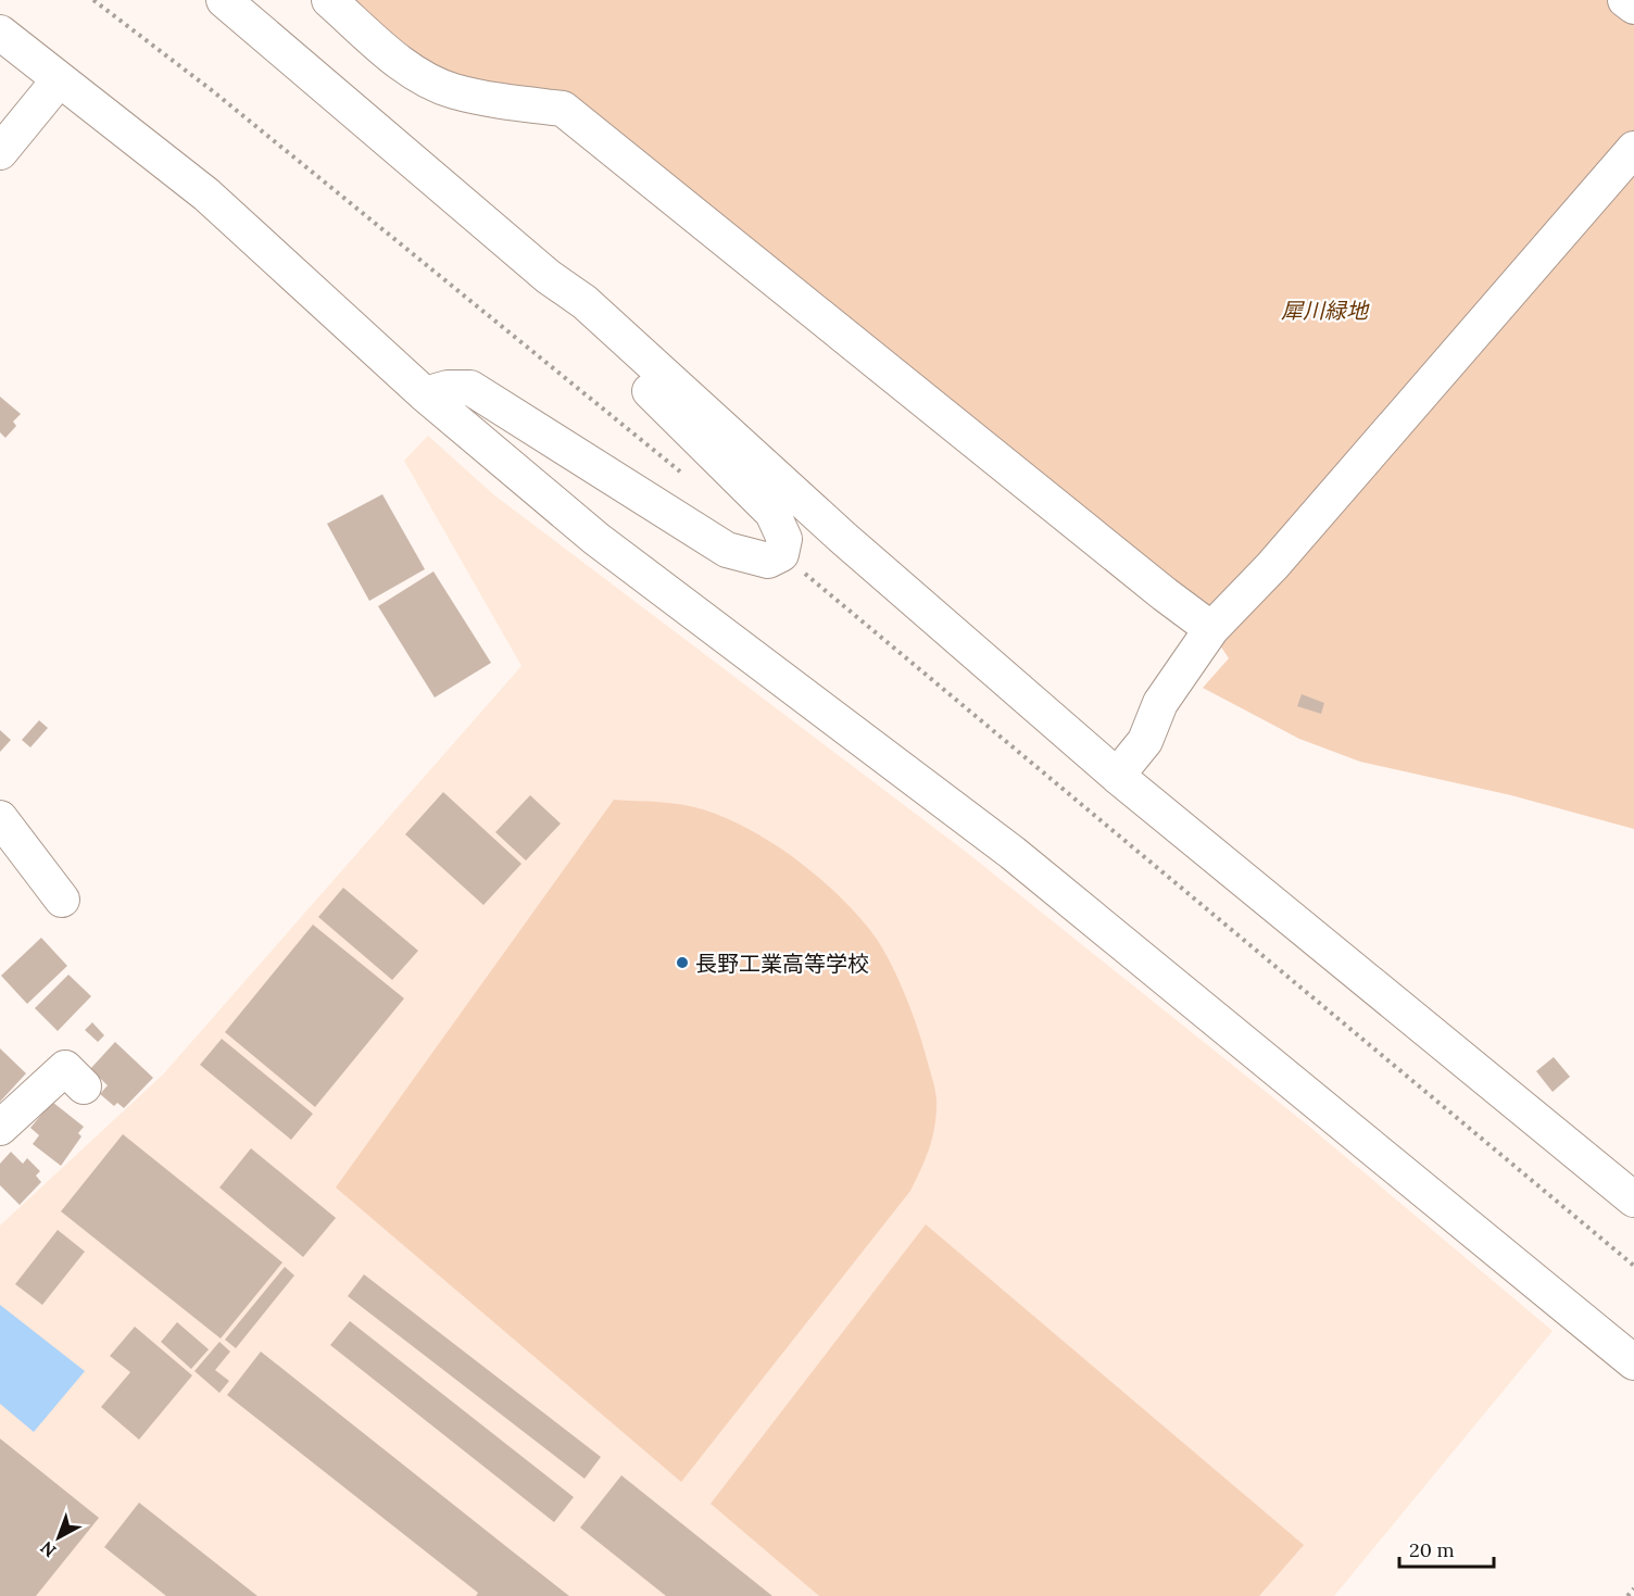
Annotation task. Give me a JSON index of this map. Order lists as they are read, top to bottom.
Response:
{
  "parks": ["犀川緑地"],
  "places": ["長野工業高等学校"],
  "scale_bar": "20 m",
  "north": "bottom left"
}
